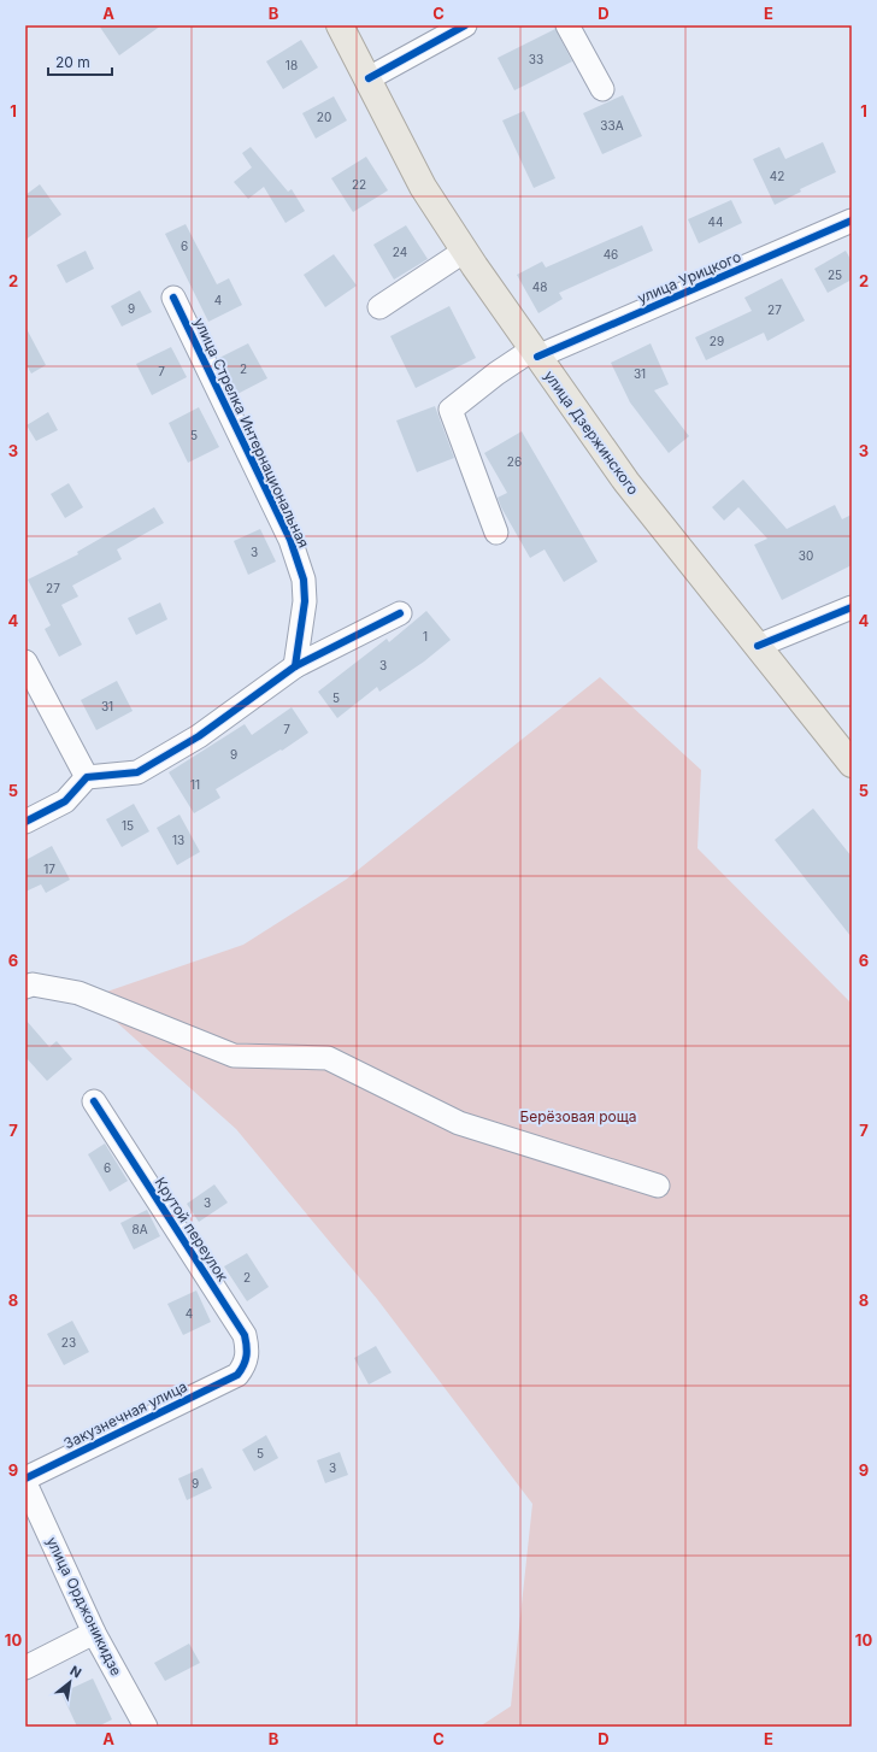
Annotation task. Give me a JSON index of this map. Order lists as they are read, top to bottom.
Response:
{
  "streets": {
    "main road": ["улица Дзержинского"],
    "street": [
      "улица Урицкого",
      "улица Стрелка Интернациональная",
      "Крутой переулок",
      "Закузнечная улица",
      "улица Орджоникидзе"
    ]
  },
  "crossings": [
    ["улица Урицкого", "улица Дзержинского"],
    ["Крутой переулок", "Закузнечная улица"]
  ],
  "parks": ["Берёзовая роща"],
  "house_numbers": [
    "33",
    "18",
    "20",
    "33А",
    "42",
    "22",
    "44",
    "6",
    "24",
    "46",
    "25",
    "48",
    "4",
    "9",
    "27",
    "29",
    "2",
    "7",
    "31",
    "5",
    "26",
    "3",
    "30",
    "27",
    "1",
    "3",
    "5",
    "31",
    "7",
    "9",
    "11",
    "15",
    "13",
    "17",
    "6",
    "3",
    "8А",
    "2",
    "4",
    "23",
    "5",
    "3",
    "9"
  ],
  "scale_bar": "20 m",
  "north": "top right",
  "grid": {
    "columns": [
      "A",
      "B",
      "C",
      "D",
      "E"
    ],
    "rows": [
      "1",
      "2",
      "3",
      "4",
      "5",
      "6",
      "7",
      "8",
      "9",
      "10"
    ]
  }
}
